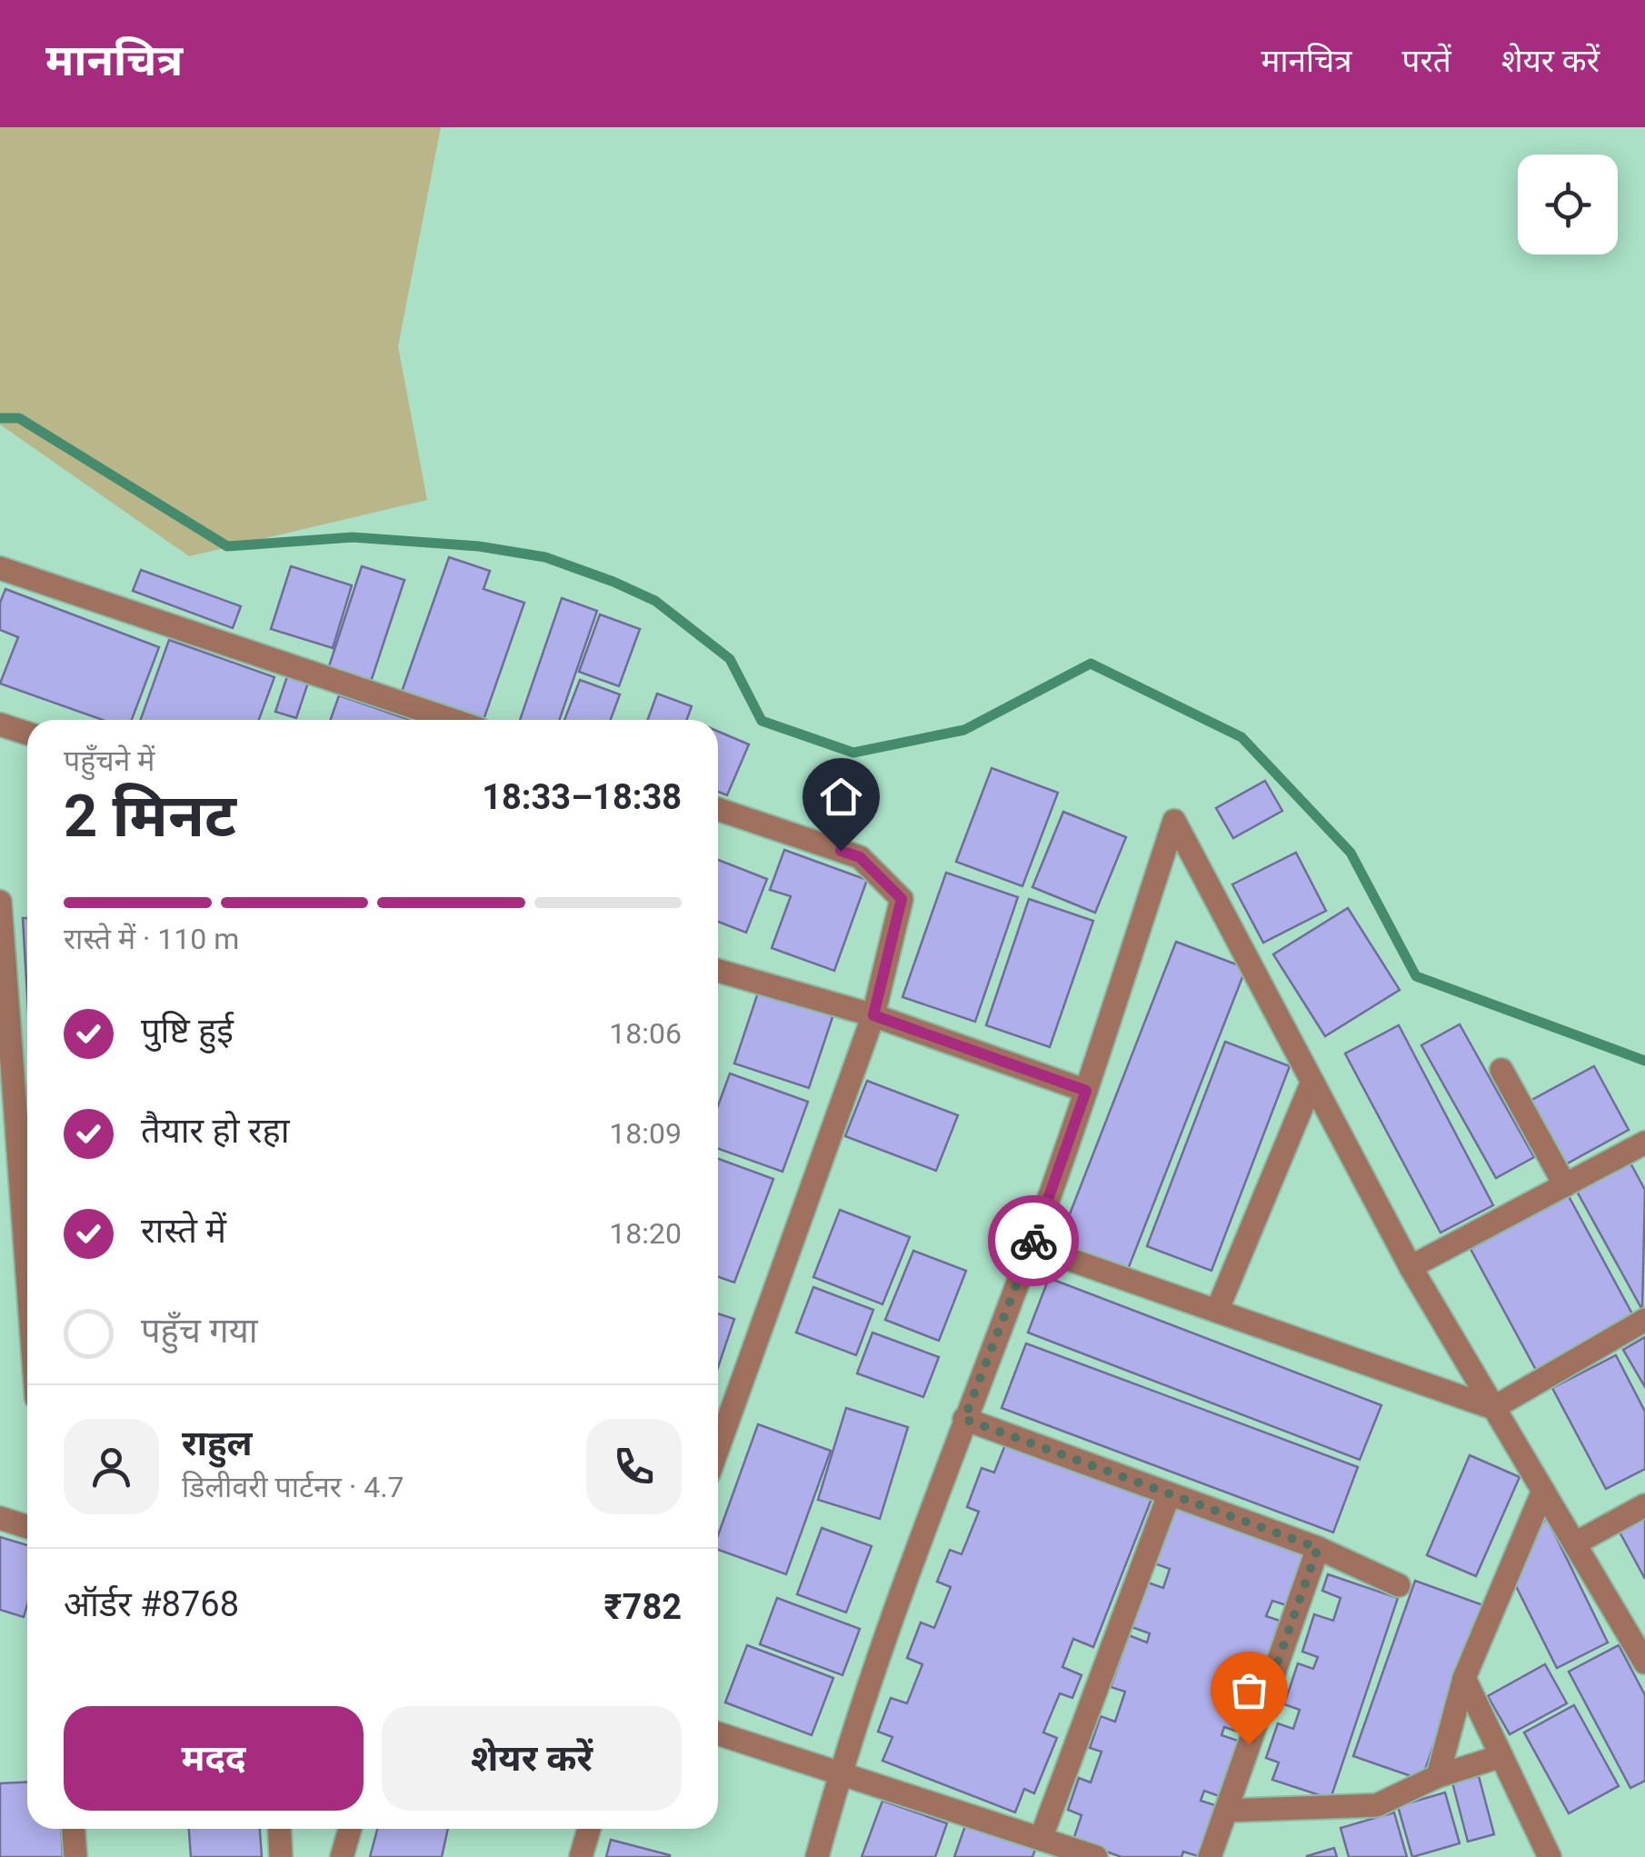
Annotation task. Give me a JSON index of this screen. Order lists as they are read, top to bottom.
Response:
{
  "page": {
    "header": "मानचित्र",
    "nav": ["मानचित्र", "परतें", "शेयर करें"],
    "heading": ["2 मिनट", "पहुँचने में", "18:33–18:38"],
    "panel": [
      "राहुल",
      "डिलीवरी पार्टनर · 4.7",
      "ऑर्डर #8768",
      "₹782"
    ],
    "bar": "रास्ते में · 110 m",
    "list": [
      ["पुष्टि हुई", "18:06"],
      ["तैयार हो रहा", "18:09"],
      ["रास्ते में", "18:20"],
      "पहुँच गया"
    ],
    "buttons": ["मदद", "शेयर करें"]
  }
}
